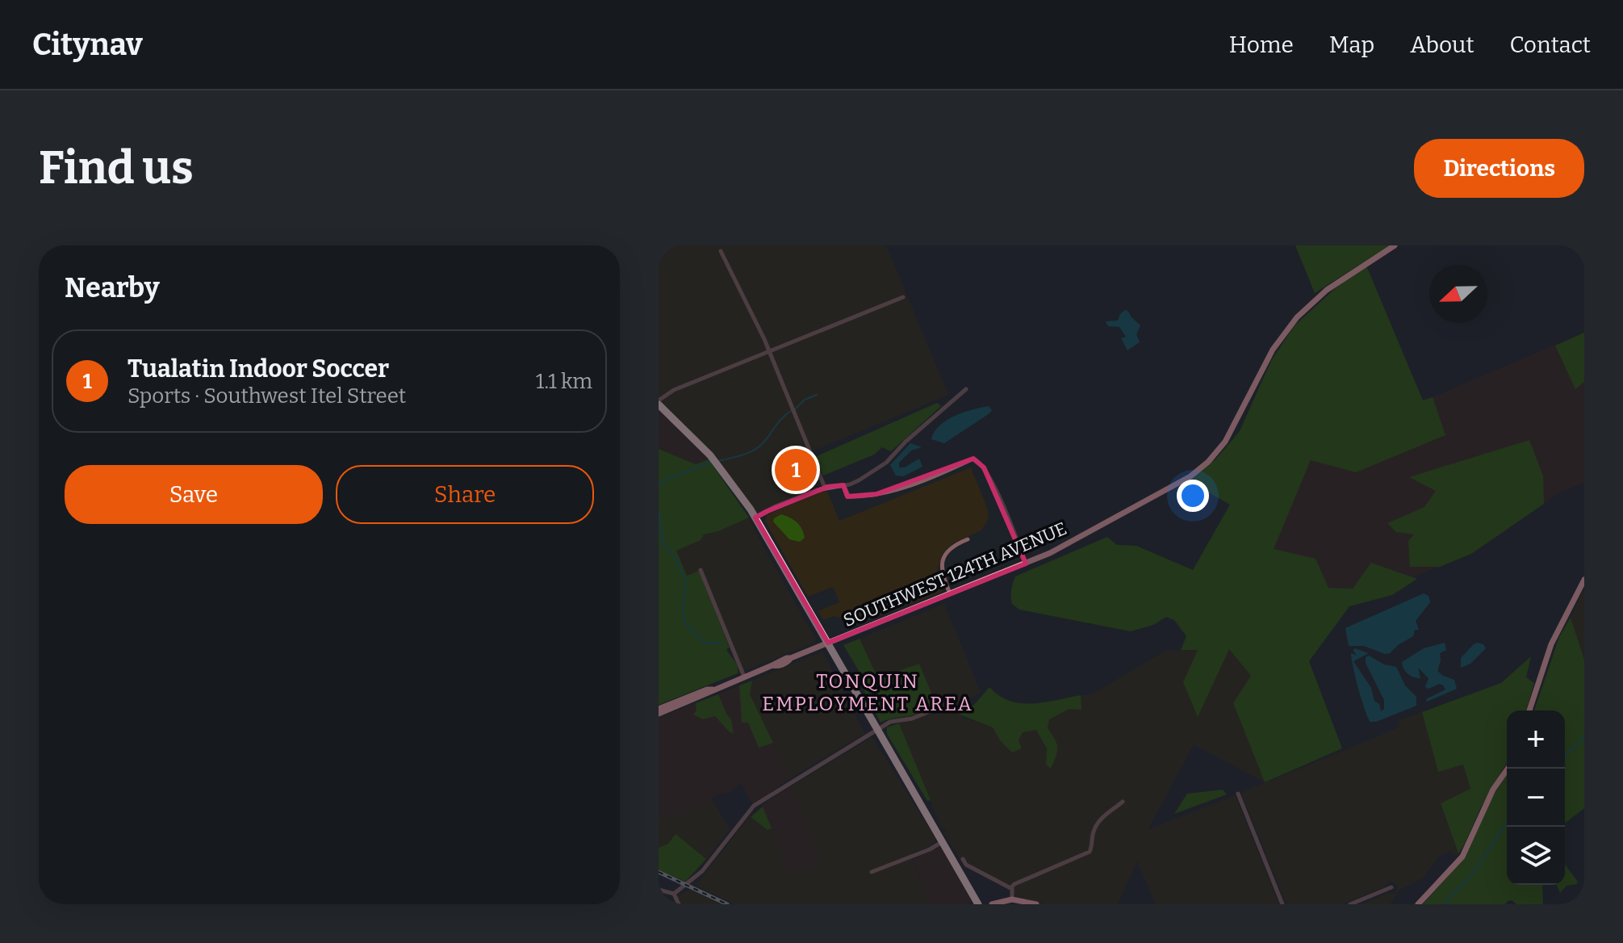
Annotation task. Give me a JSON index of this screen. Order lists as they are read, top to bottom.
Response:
{
  "streets": {
    "main road": ["SOUTHWEST 124TH AVENUE"]
  },
  "districts": ["TONQUIN EMPLOYMENT AREA"],
  "north": "left",
  "page": {
    "header": "Citynav",
    "nav": [
      "Home",
      "Map",
      "About",
      "Contact"
    ],
    "buttons": [
      "Directions",
      ["Save", "Share"]
    ],
    "title": "Find us",
    "heading": "Nearby",
    "list": [
      {
        "mark": "1",
        "name": "Tualatin Indoor Soccer",
        "note": "Sports · Southwest Itel Street",
        "value": "1.1 km"
      }
    ],
    "pins": "1",
    "map_buttons": ["+", "−"]
  }
}
